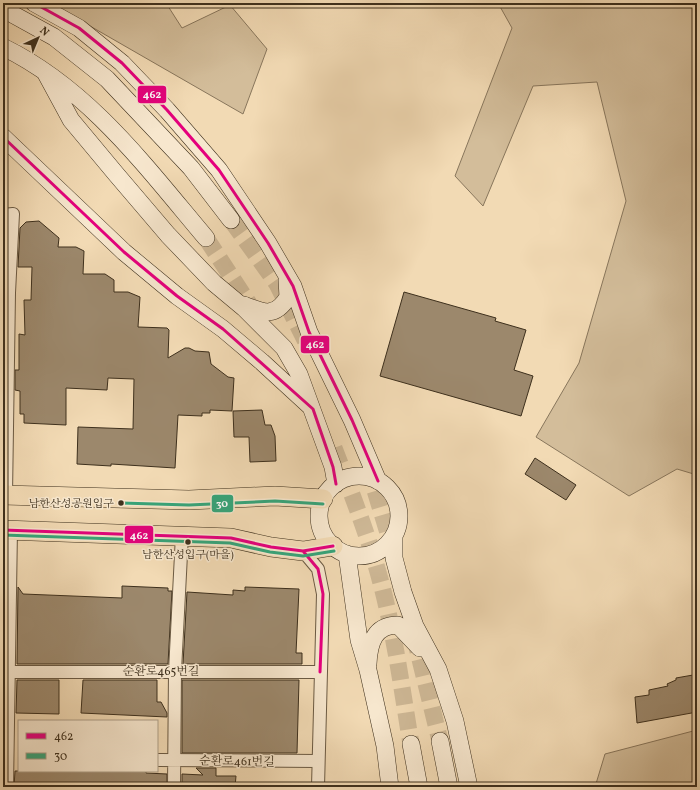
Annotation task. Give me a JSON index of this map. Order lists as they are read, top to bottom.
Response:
{
  "streets": {
    "street": ["순환로465번길", "순환로461번길"]
  },
  "places": ["남한산성공원입구", "남한산성입구(마을)"],
  "lines": ["transit line 462", "transit line 30"],
  "legend": ["462", "30"],
  "north": "top right"
}
